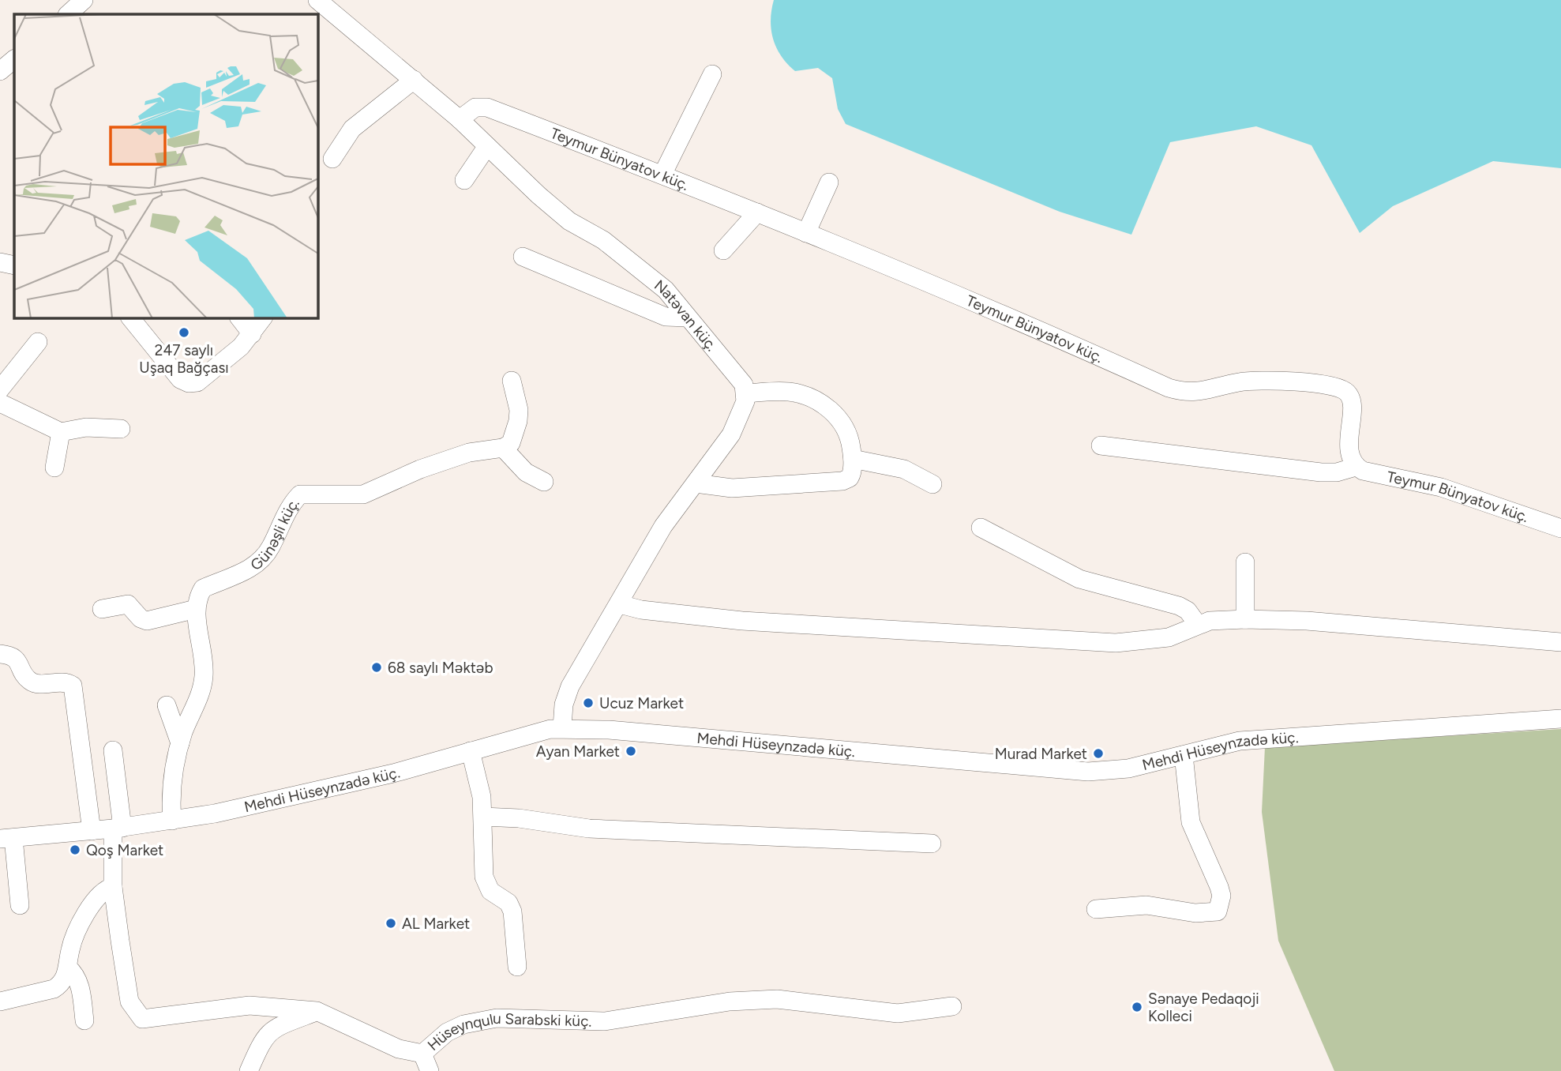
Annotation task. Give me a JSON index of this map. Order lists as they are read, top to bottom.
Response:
{
  "streets": {
    "street": [
      "Teymur Bünyatov küç.",
      "Natəvan küç.",
      "Günəşli küç.",
      "Mehdi Hüseynzadə küç.",
      "Hüseynqulu Sarabski küç."
    ]
  },
  "crossings": [
    ["Teymur Bünyatov küç.", "Natəvan küç."],
    ["Mehdi Hüseynzadə küç.", "Hüseynqulu Sarabski küç."]
  ],
  "places": [
    "247 saylı Uşaq Bağçası",
    "68 saylı Məktəb",
    "Ucuz Market",
    "Ayan Market",
    "Murad Market",
    "Qoş Market",
    "AL Market",
    "Sənaye Pedaqoji Kolleci"
  ]
}
